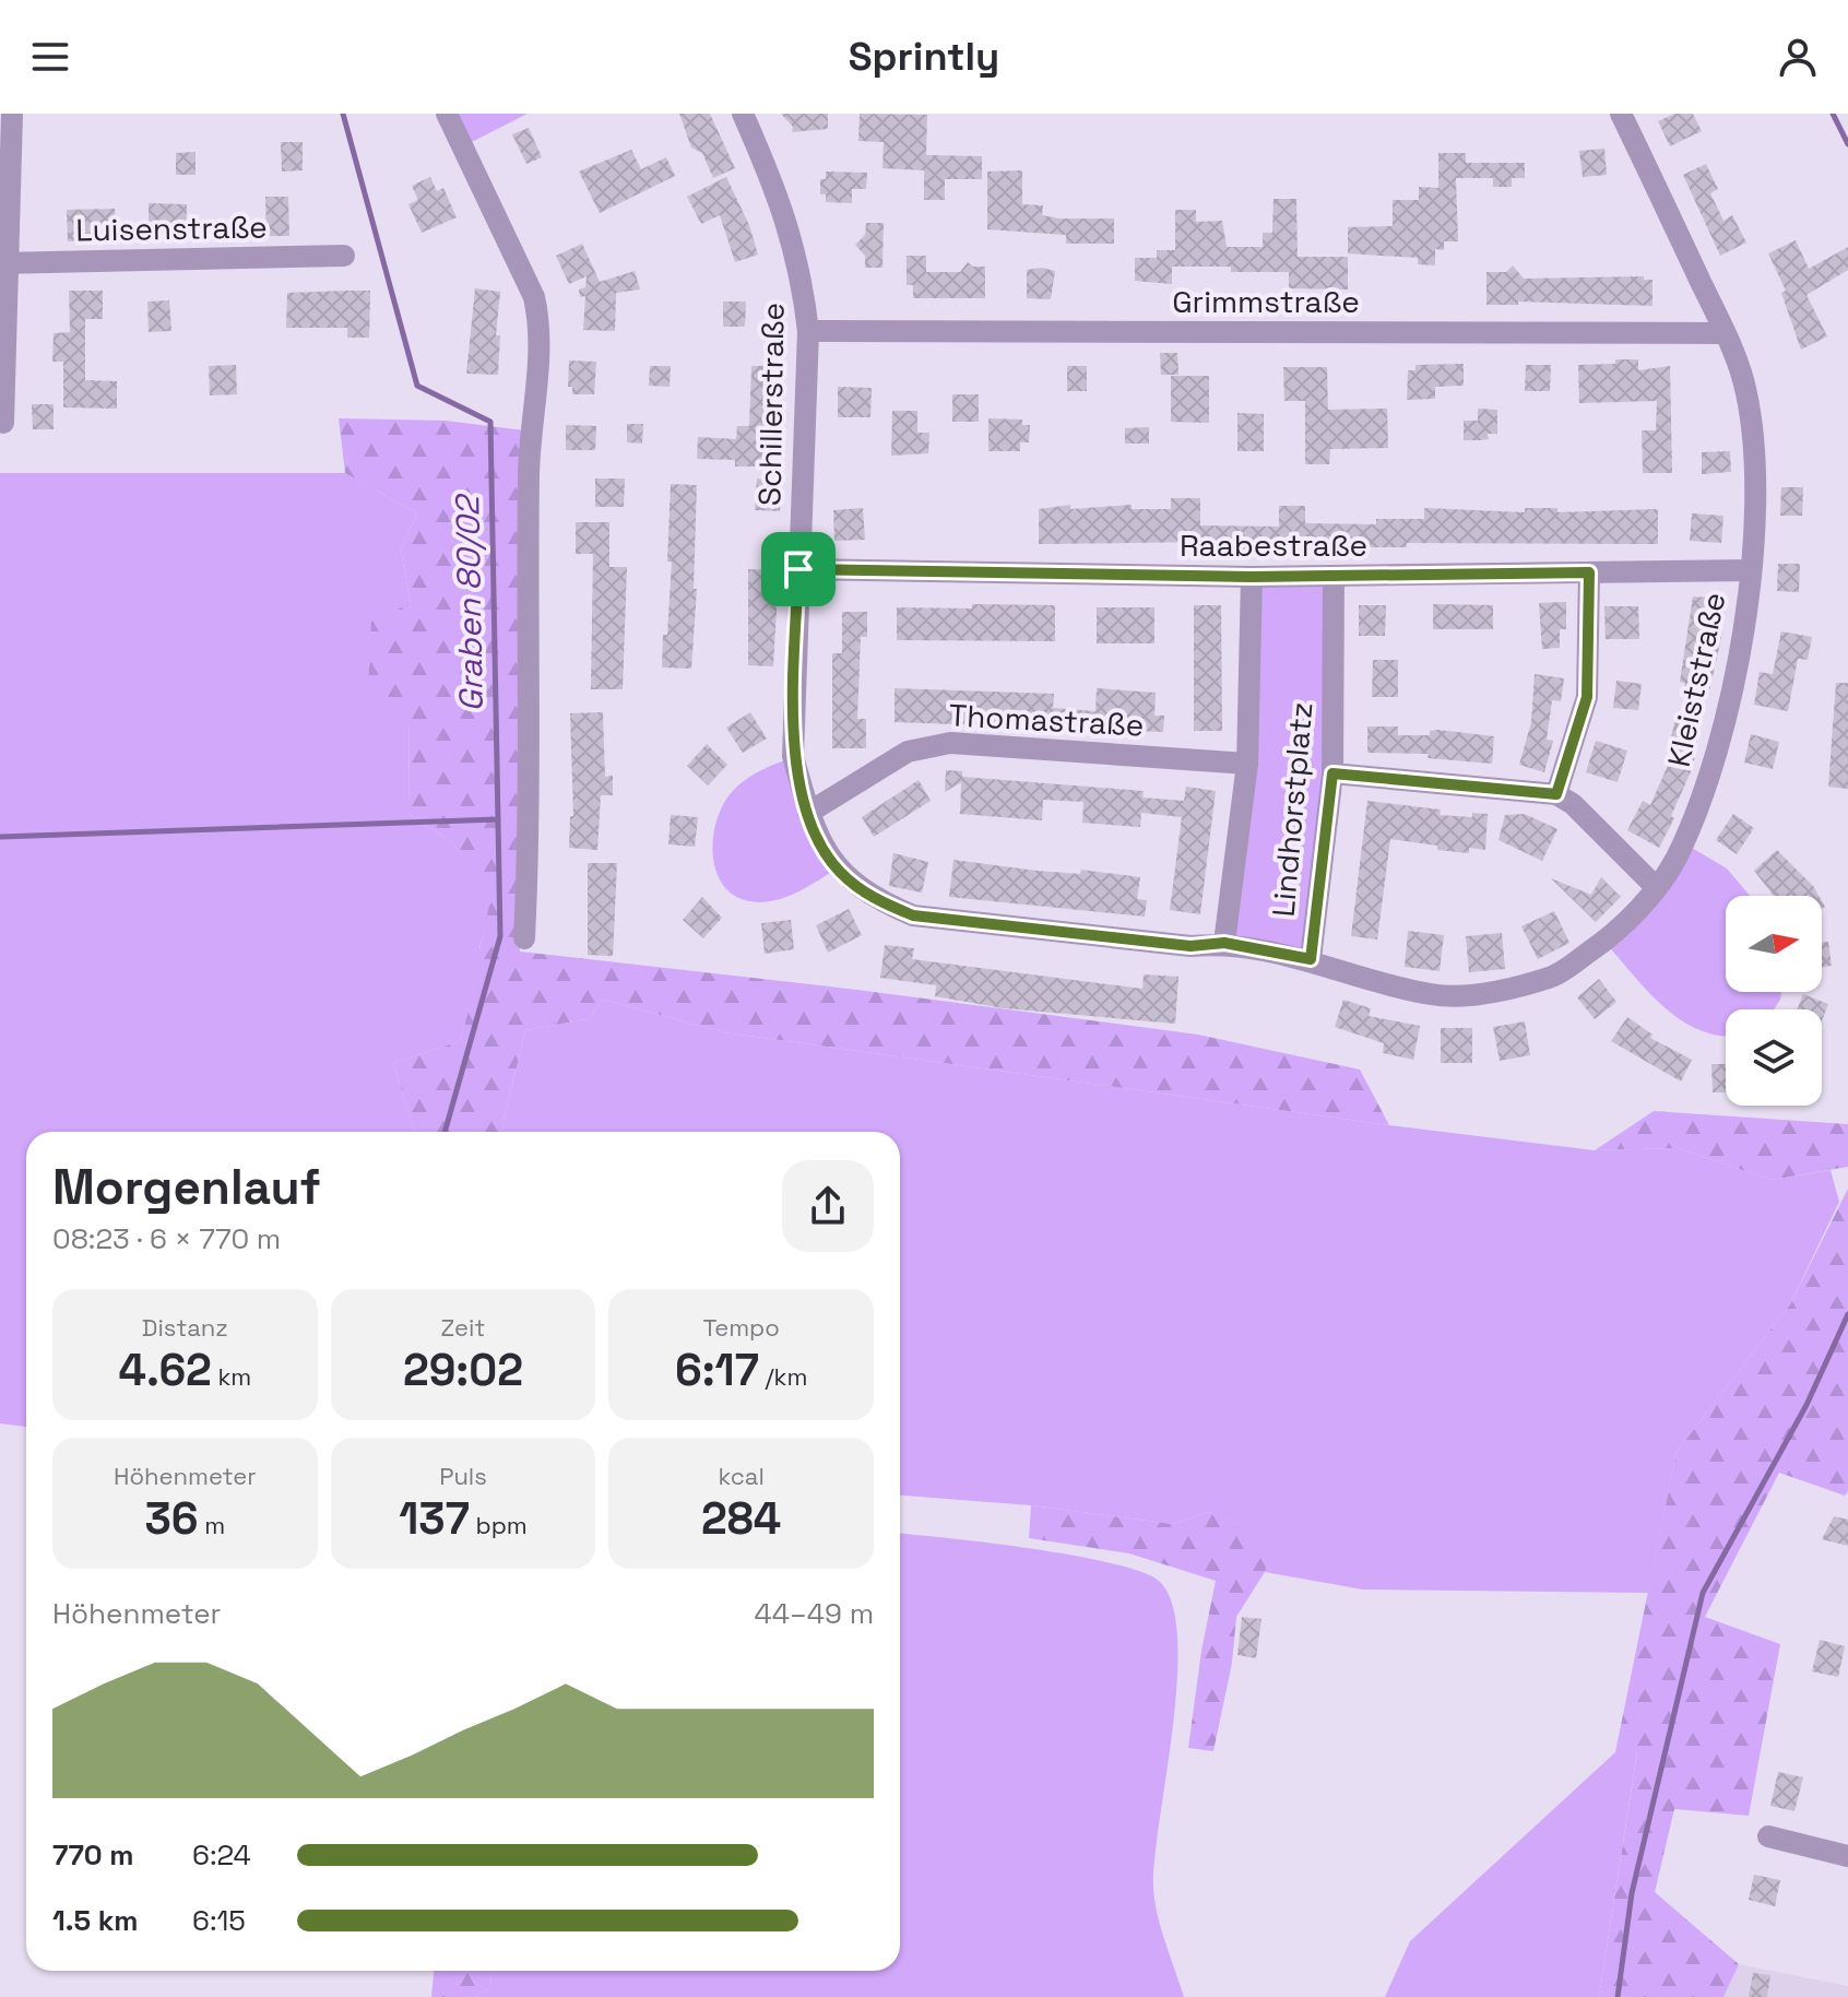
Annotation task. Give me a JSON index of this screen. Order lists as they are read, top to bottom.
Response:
{
  "streets": {
    "street": [
      "Luisenstraße",
      "Grimmstraße",
      "Schillerstraße",
      "Raabestraße",
      "Kleiststraße",
      "Thomastraße",
      "Lindhorstplatz"
    ]
  },
  "crossings": [
    ["Grimmstraße", "Schillerstraße"],
    ["Grimmstraße", "Kleiststraße"],
    ["Schillerstraße", "Raabestraße"],
    ["Schillerstraße", "Thomastraße"],
    ["Schillerstraße", "Lindhorstplatz"],
    ["Raabestraße", "Kleiststraße"],
    ["Raabestraße", "Lindhorstplatz"],
    ["Kleiststraße", "Lindhorstplatz"],
    ["Thomastraße", "Lindhorstplatz"]
  ],
  "water": ["Graben 80/02"],
  "north": "right",
  "page": {
    "header": "Sprintly",
    "heading": ["Morgenlauf", "08:23 · 6 × 770 m"],
    "stats": [
      ["Distanz", "4.62 km"],
      ["Zeit", "29:02"],
      ["Tempo", "6:17 /km"],
      ["Höhenmeter", "36 m"],
      ["Puls", "137 bpm"],
      ["kcal", "284"]
    ],
    "chart": ["Höhenmeter", "44–49 m"],
    "list": [
      {
        "name": "770 m",
        "note": "6:24"
      },
      {
        "name": "1.5 km",
        "note": "6:15"
      }
    ]
  }
}
